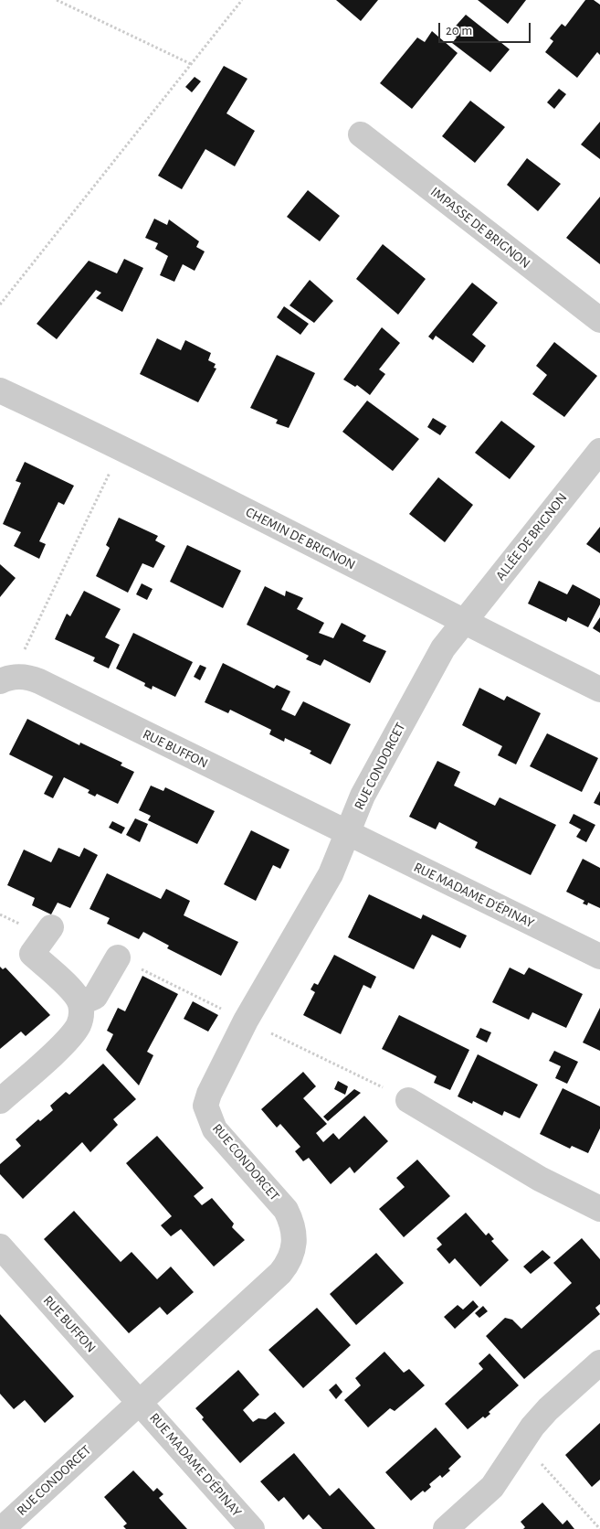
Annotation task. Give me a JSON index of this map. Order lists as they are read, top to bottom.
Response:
{
  "streets": {
    "street": [
      "IMPASSE DE BRIGNON",
      "ALLÉE DE BRIGNON",
      "CHEMIN DE BRIGNON",
      "RUE BUFFON",
      "RUE CONDORCET",
      "RUE MADAME D'ÉPINAY"
    ]
  },
  "crossings": [
    ["ALLÉE DE BRIGNON", "CHEMIN DE BRIGNON"],
    ["ALLÉE DE BRIGNON", "RUE CONDORCET"],
    ["CHEMIN DE BRIGNON", "RUE CONDORCET"],
    ["RUE BUFFON", "RUE CONDORCET"],
    ["RUE BUFFON", "RUE MADAME D'ÉPINAY"],
    ["RUE CONDORCET", "RUE MADAME D'ÉPINAY"]
  ],
  "scale_bar": "20 m"
}
